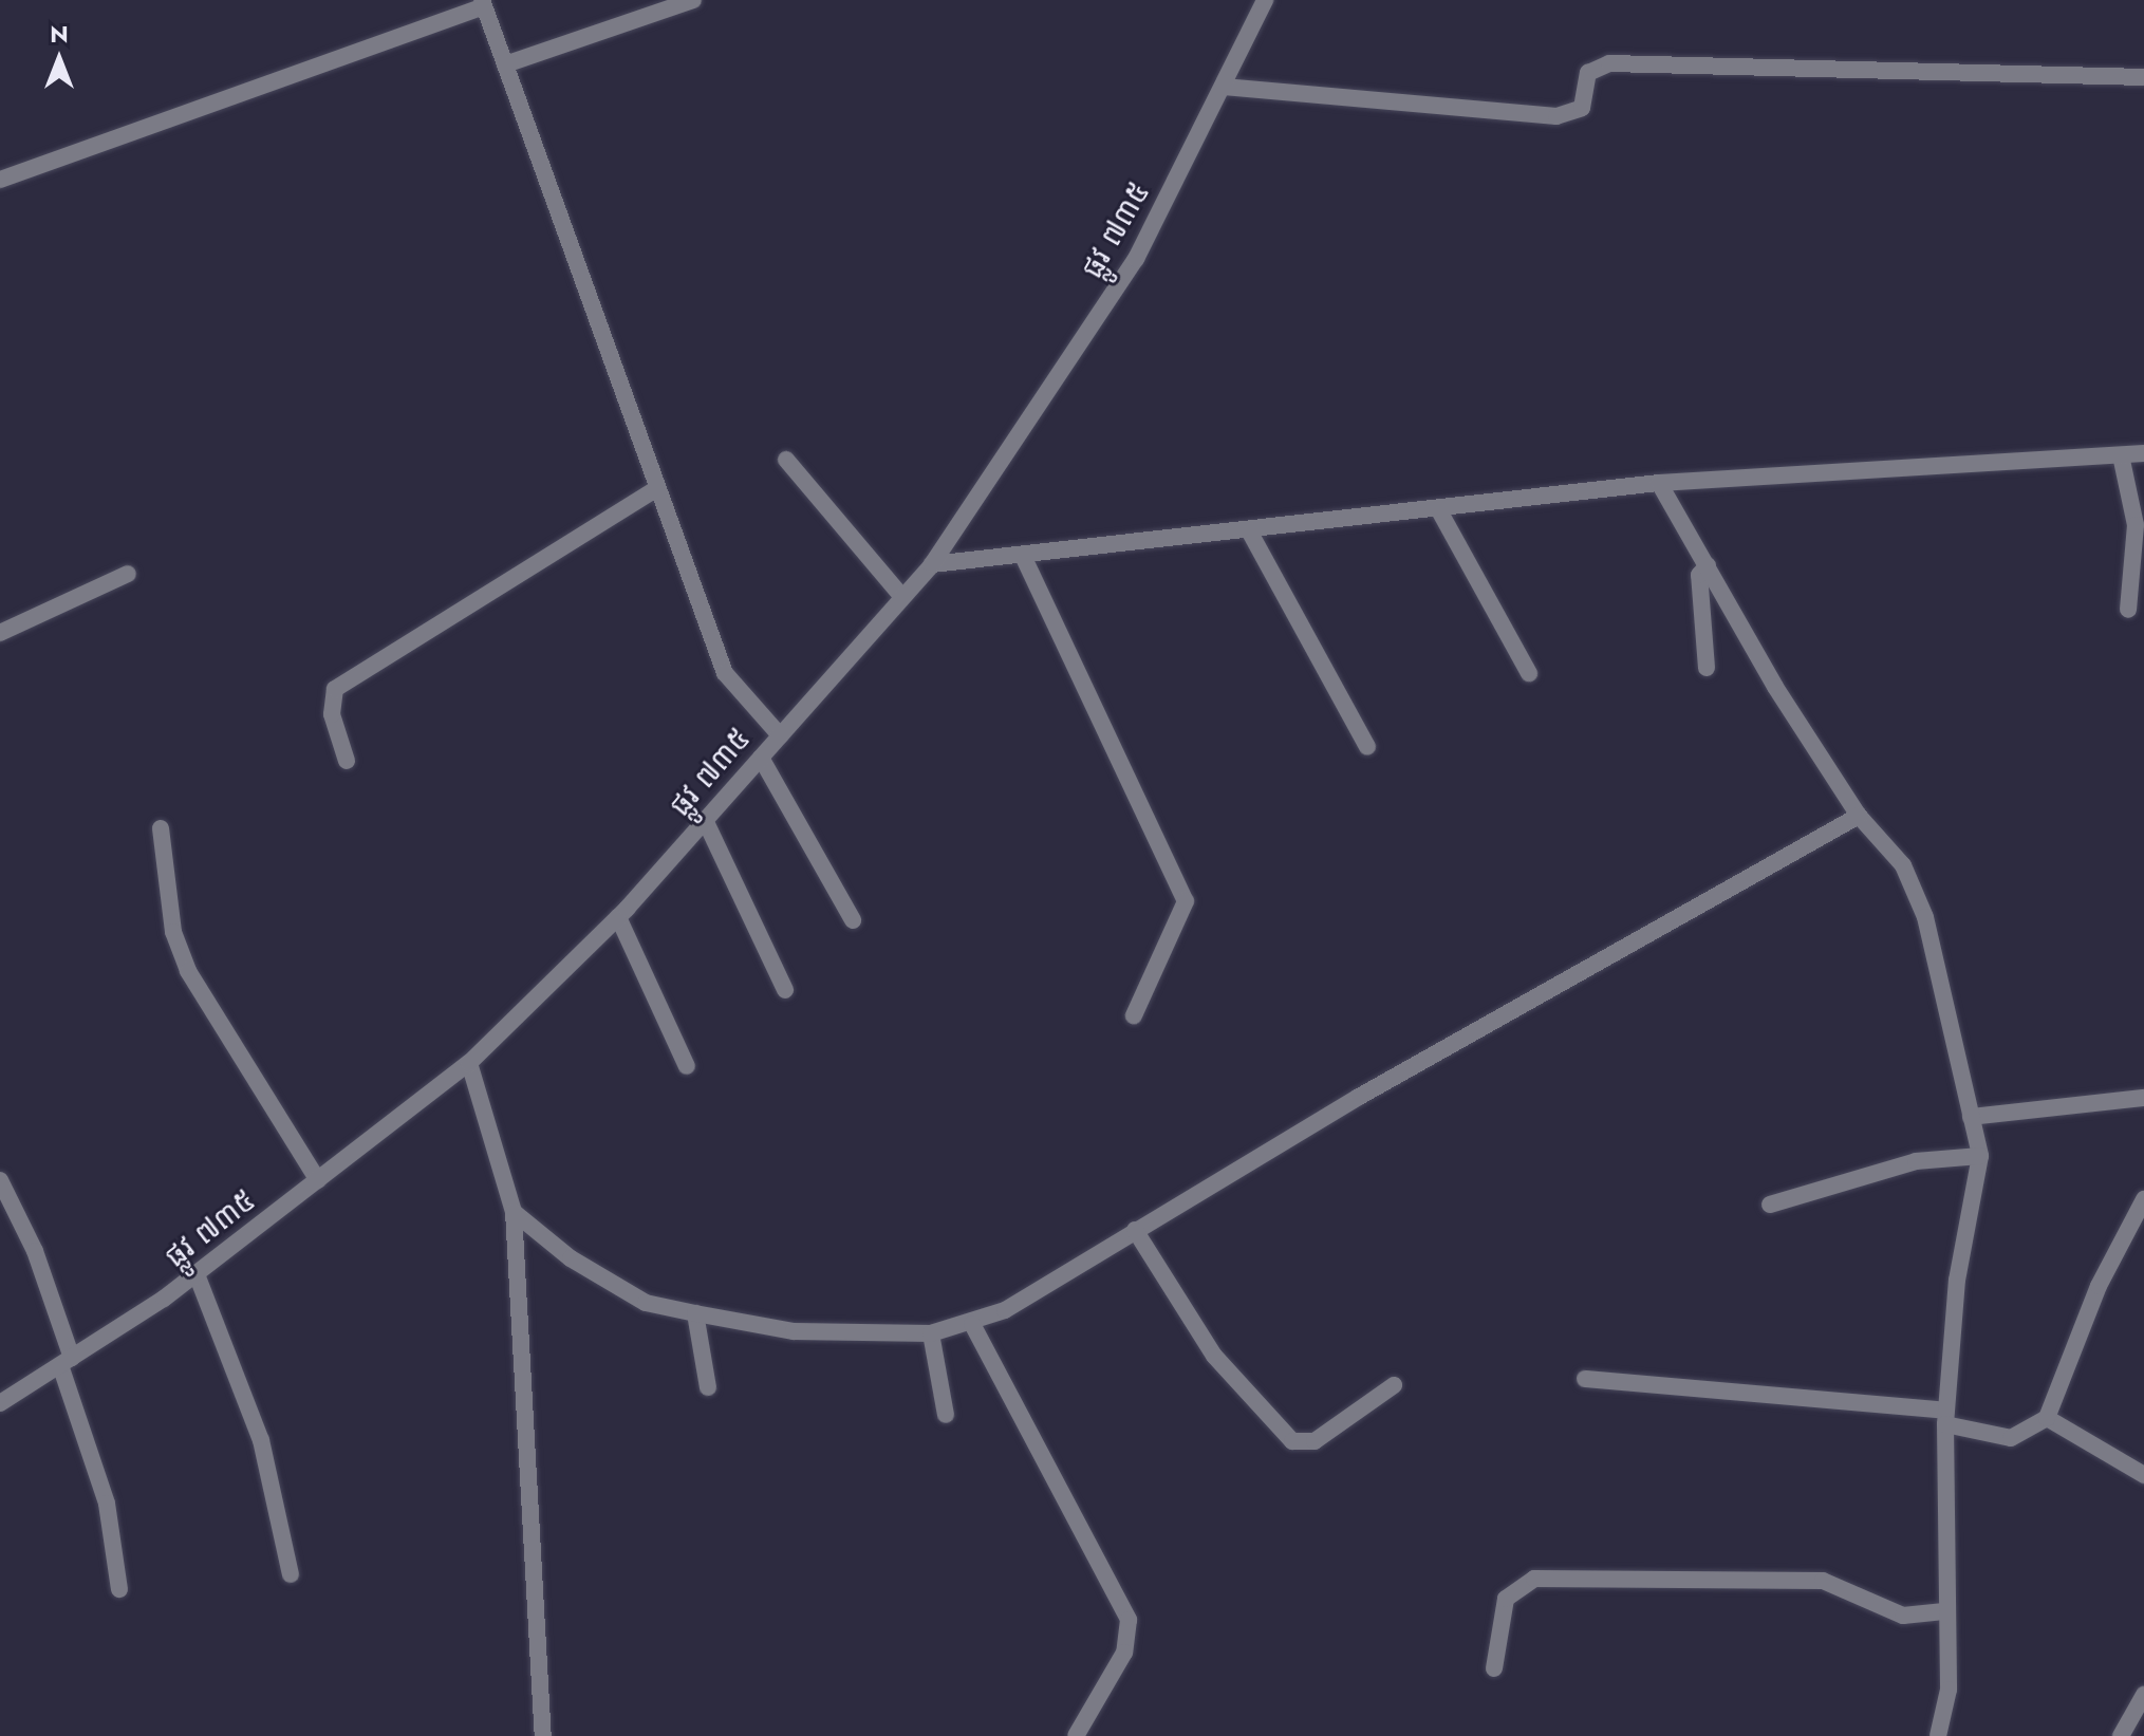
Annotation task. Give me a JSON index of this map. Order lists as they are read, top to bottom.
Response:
{
  "streets": {
    "street": ["ផ្លូវ ៧៣៥"]
  },
  "north": "top"
}
